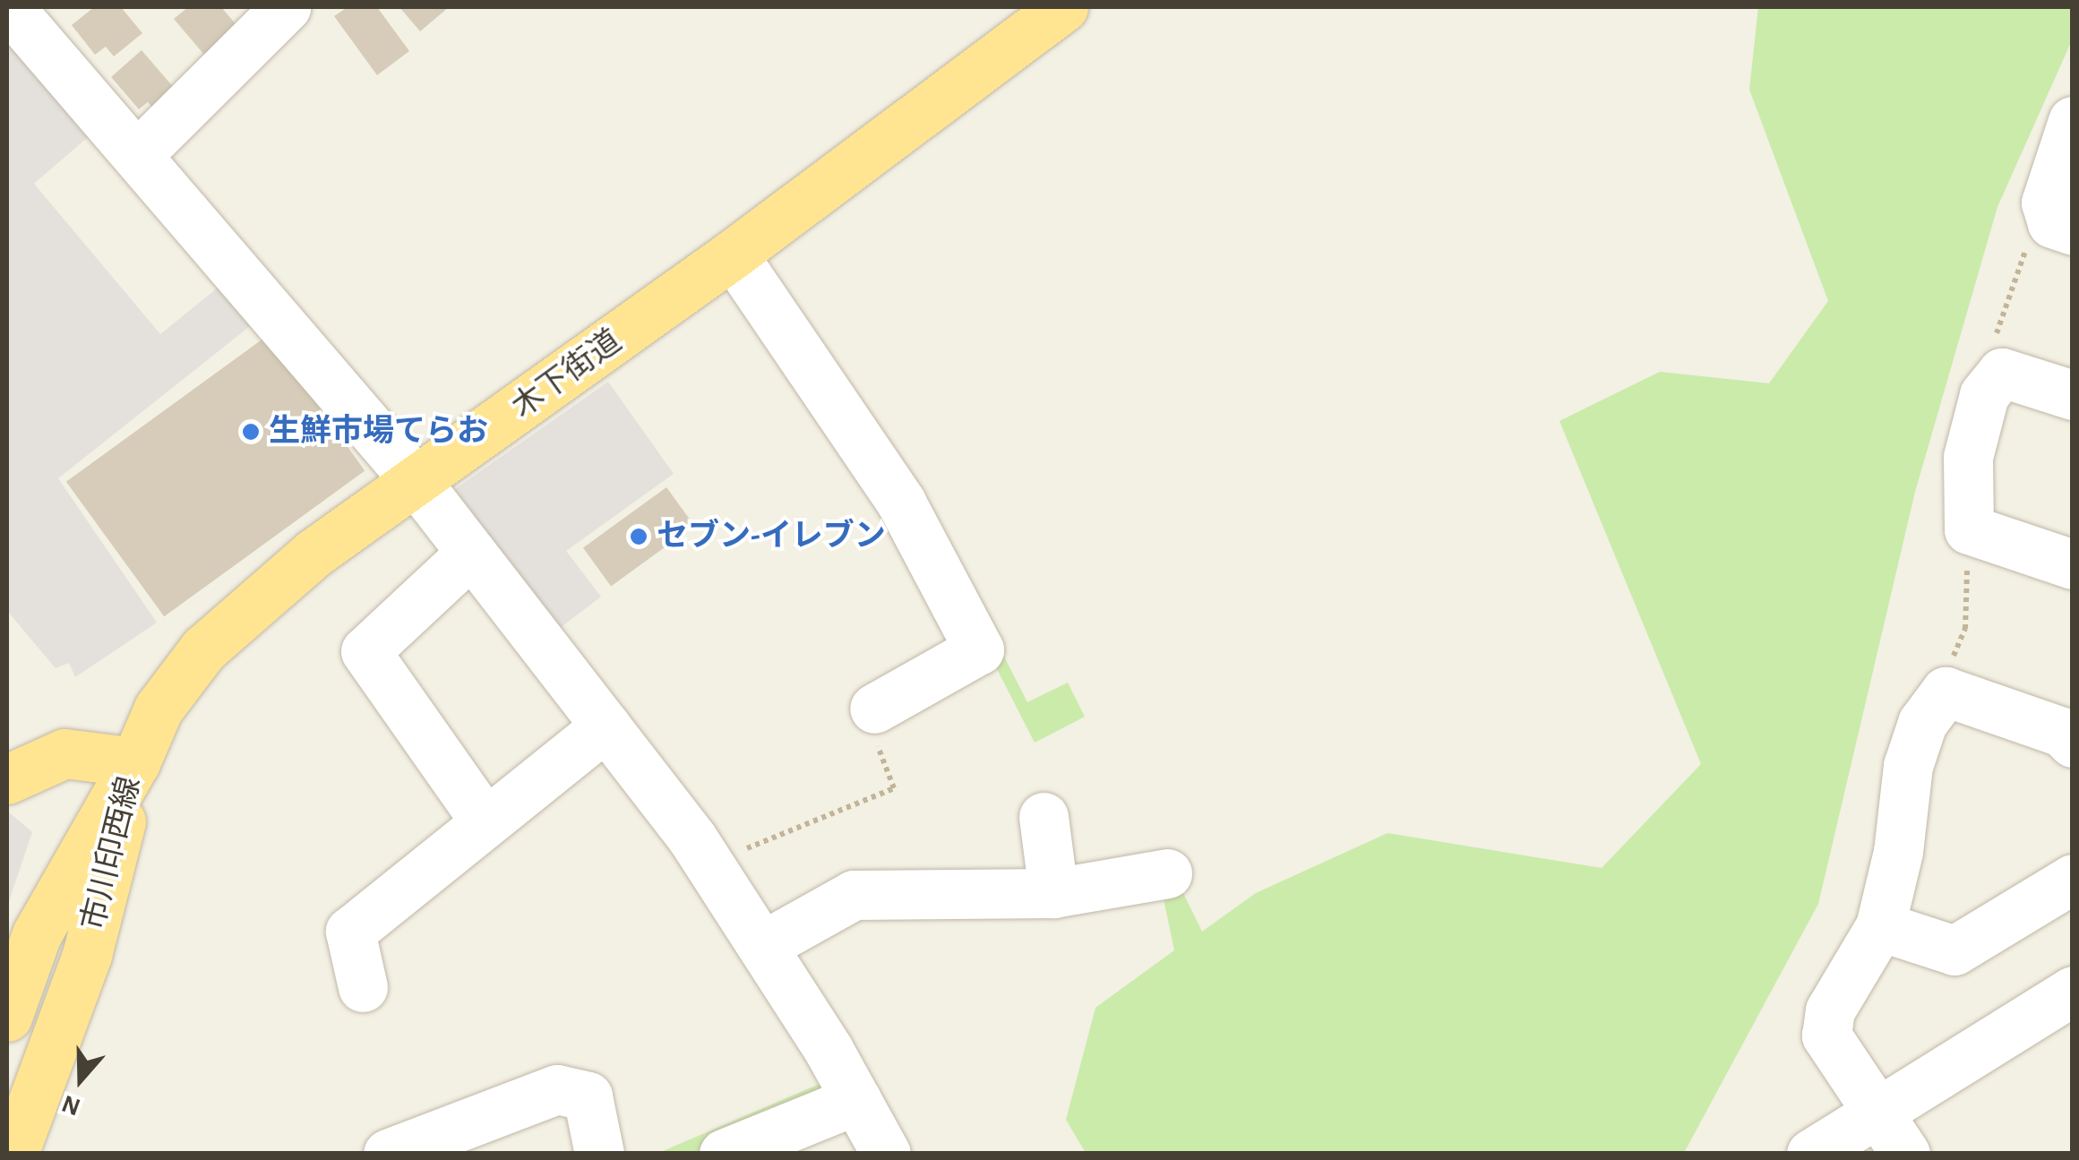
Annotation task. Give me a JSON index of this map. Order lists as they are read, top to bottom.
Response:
{
  "streets": {
    "main road": ["木下街道", "市川印西線"]
  },
  "crossings": [
    ["木下街道", "市川印西線"]
  ],
  "places": ["生鮮市場てらお", "セブン-イレブン"],
  "north": "bottom"
}
